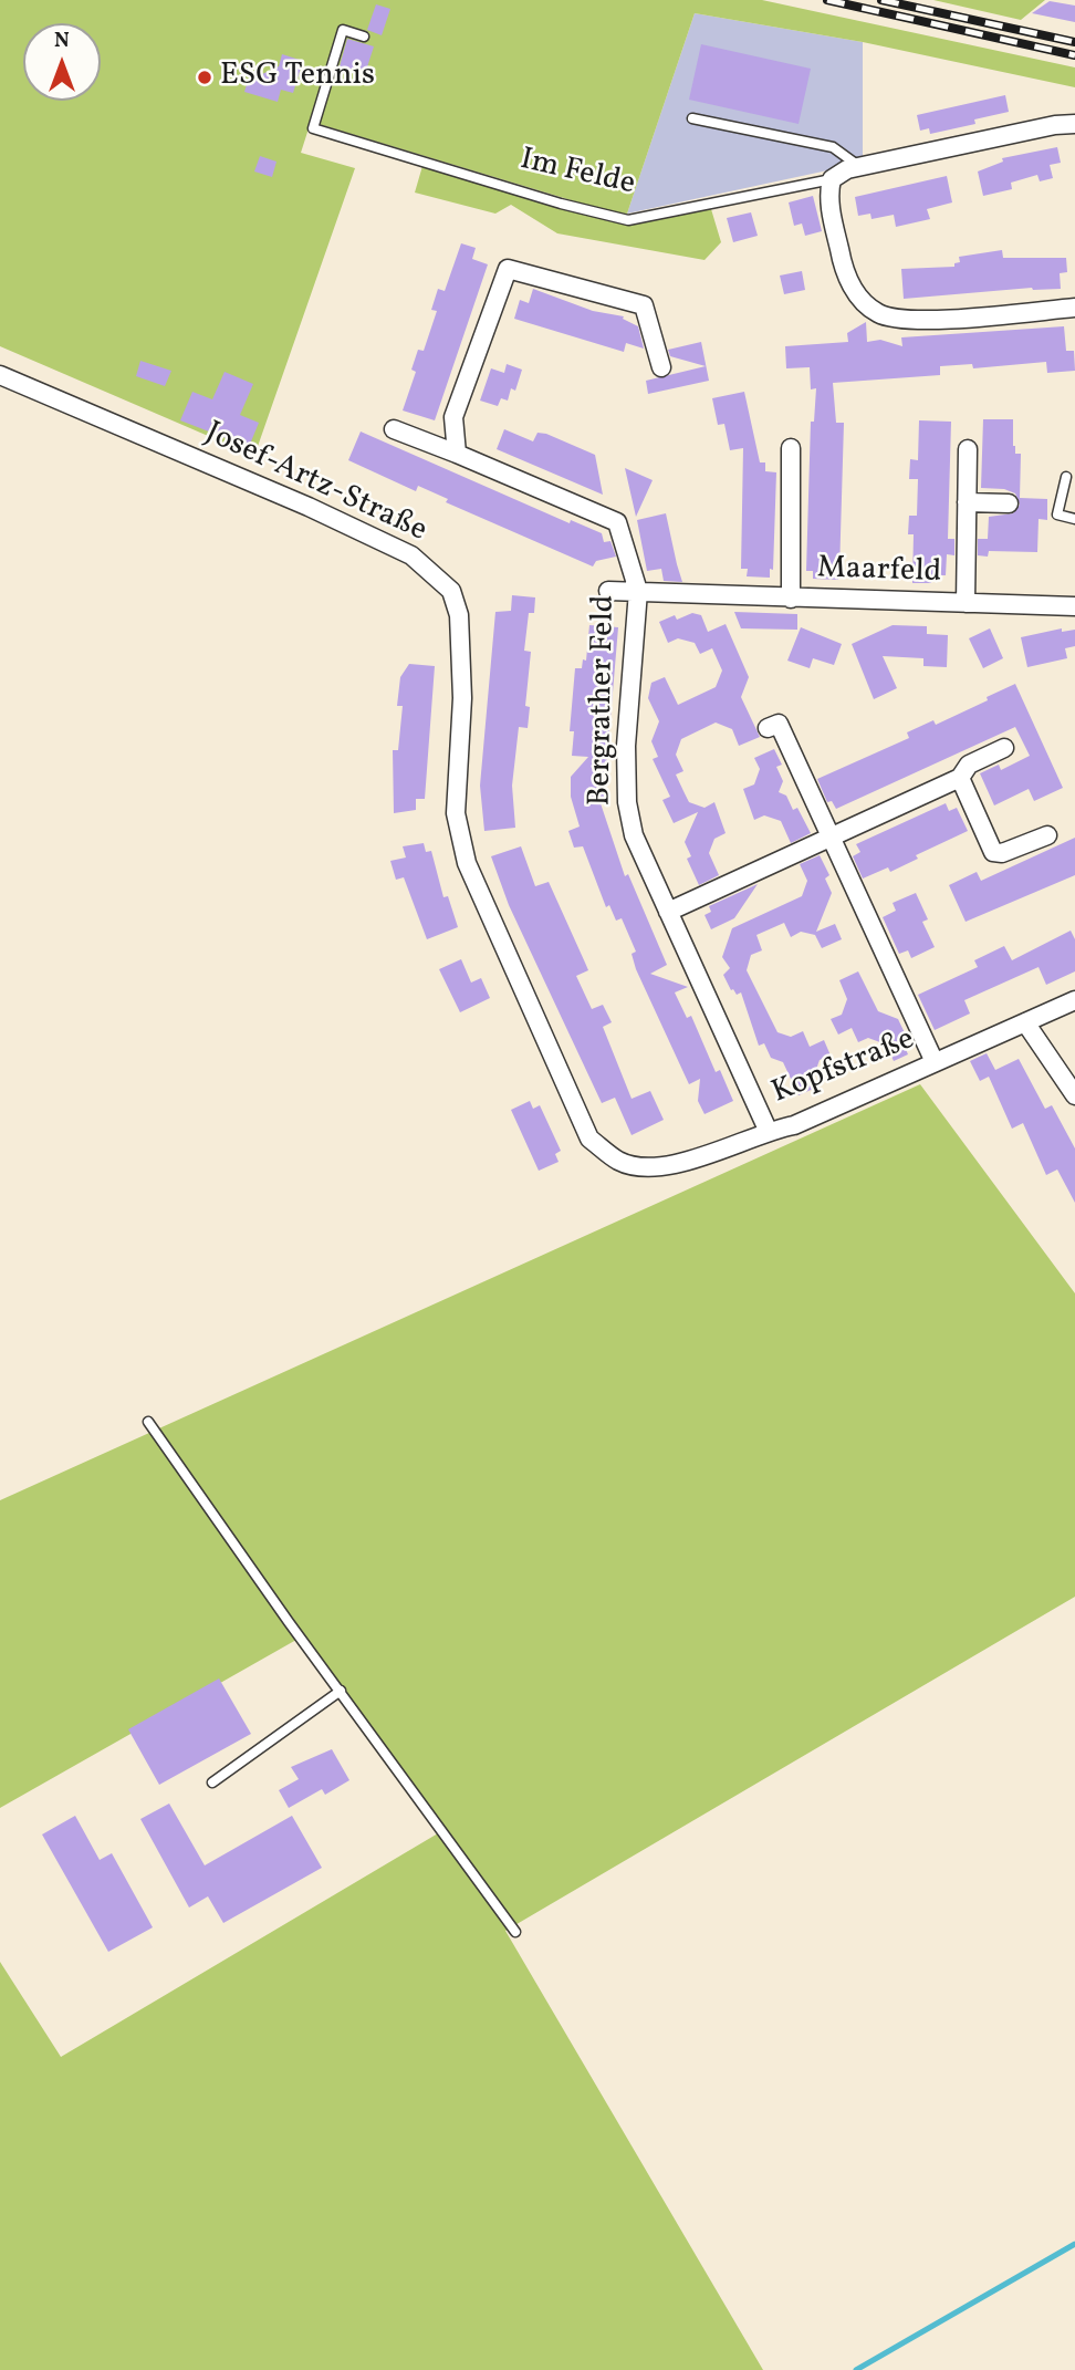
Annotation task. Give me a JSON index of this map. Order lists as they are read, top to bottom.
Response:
{
  "streets": {
    "street": [
      "Im Felde",
      "Josef-Artz-Straße",
      "Maarfeld",
      "Bergrather Feld",
      "Kopfstraße"
    ]
  },
  "crossings": [
    ["Josef-Artz-Straße", "Kopfstraße"],
    ["Maarfeld", "Bergrather Feld"],
    ["Bergrather Feld", "Kopfstraße"]
  ],
  "places": ["ESG Tennis"],
  "north": "top"
}
